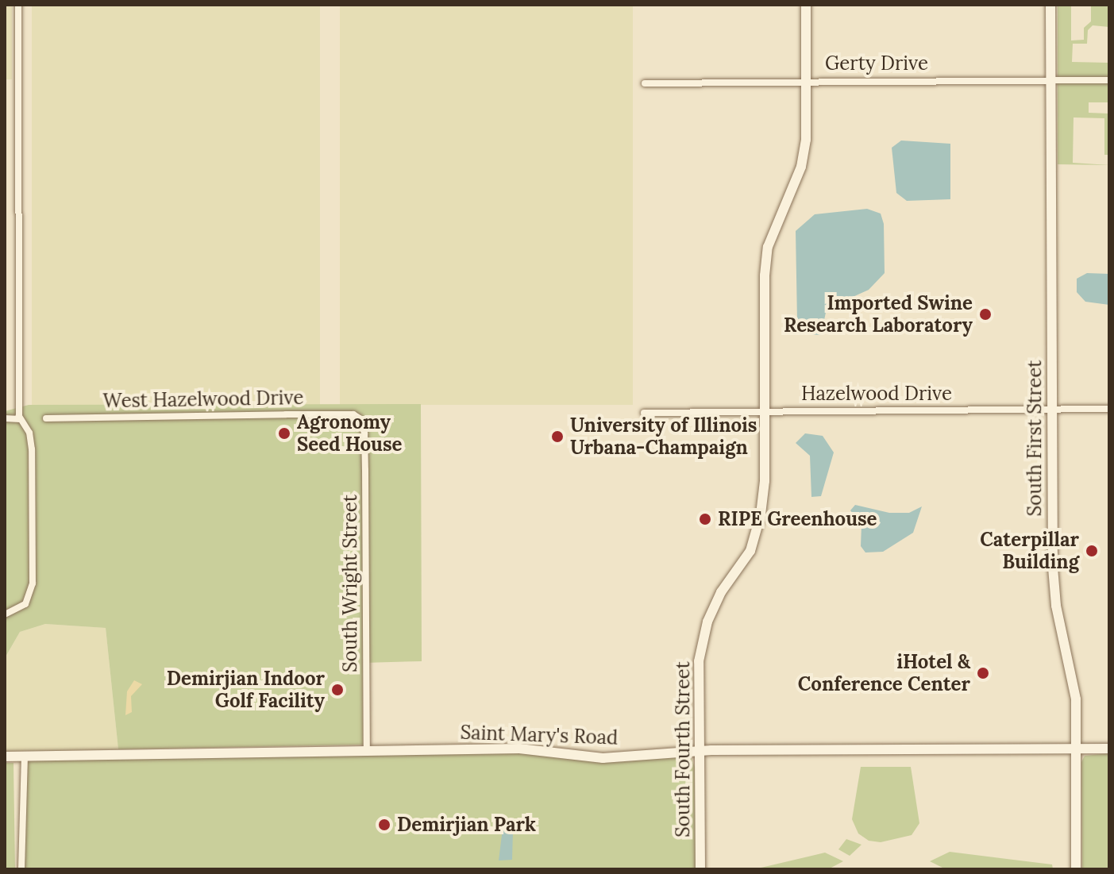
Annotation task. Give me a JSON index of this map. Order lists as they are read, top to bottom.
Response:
{
  "streets": {
    "street": [
      "Gerty Drive",
      "Hazelwood Drive",
      "West Hazelwood Drive",
      "South First Street",
      "South Wright Street",
      "Saint Mary's Road",
      "South Fourth Street"
    ]
  },
  "crossings": [
    ["Gerty Drive", "South First Street"],
    ["Gerty Drive", "South Fourth Street"],
    ["Hazelwood Drive", "South First Street"],
    ["Hazelwood Drive", "South Fourth Street"],
    ["West Hazelwood Drive", "South Wright Street"],
    ["South First Street", "Saint Mary's Road"],
    ["South Wright Street", "Saint Mary's Road"],
    ["Saint Mary's Road", "South Fourth Street"]
  ],
  "places": [
    "Imported Swine Research Laboratory",
    "Agronomy Seed House",
    "University of Illinois Urbana-Champaign",
    "RIPE Greenhouse",
    "Caterpillar Building",
    "iHotel & Conference Center",
    "Demirjian Indoor Golf Facility",
    "Demirjian Park"
  ]
}
